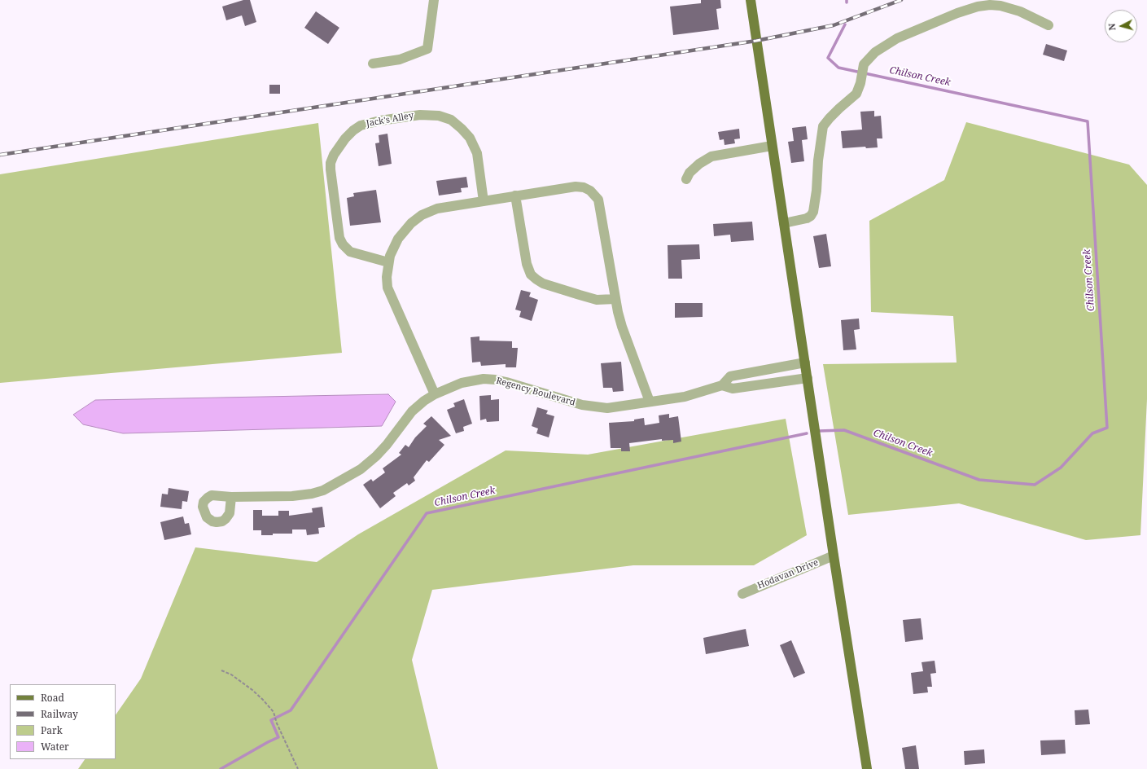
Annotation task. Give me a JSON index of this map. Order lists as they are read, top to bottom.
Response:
{
  "streets": {
    "street": ["Jack's Alley", "Regency Boulevard", "Hodavan Drive"]
  },
  "water": ["Chilson Creek"],
  "legend": [
    "Road",
    "Railway",
    "Park",
    "Water"
  ],
  "north": "left"
}
